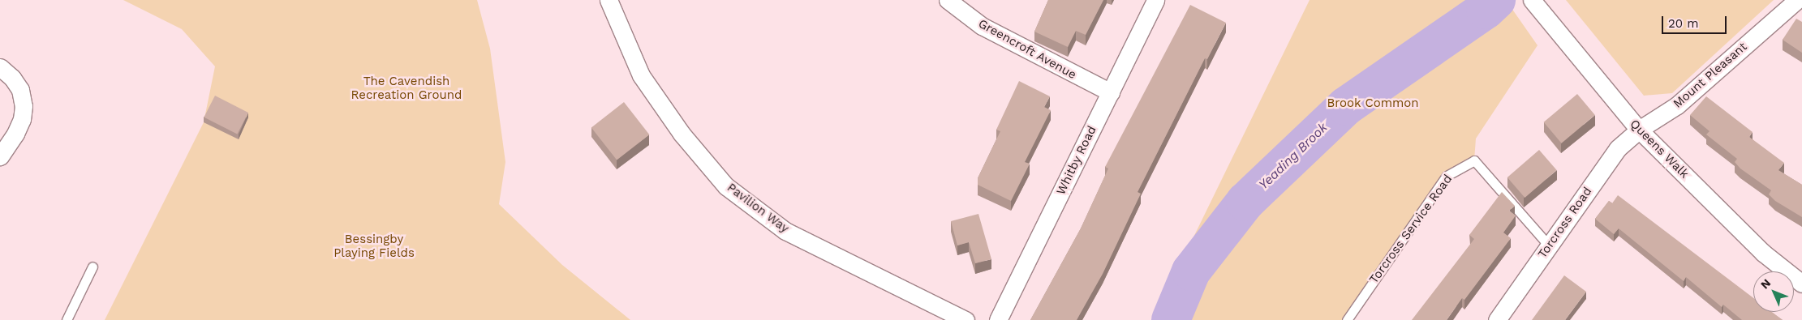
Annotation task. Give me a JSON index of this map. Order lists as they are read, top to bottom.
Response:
{
  "streets": {
    "street": [
      "Greencroft Avenue",
      "Mount Pleasant",
      "Queens Walk",
      "Whitby Road",
      "Pavilion Way",
      "Torcross Road"
    ],
    "lane": ["Torcross Service Road"]
  },
  "crossings": [
    ["Greencroft Avenue", "Whitby Road"],
    ["Mount Pleasant", "Queens Walk"],
    ["Mount Pleasant", "Torcross Road"],
    ["Queens Walk", "Torcross Road"],
    ["Torcross Road", "Torcross Service Road"]
  ],
  "water": ["Yeading Brook"],
  "parks": ["The Cavendish Recreation Ground", "Brook Common", "Bessingby Playing Fields"],
  "scale_bar": "20 m",
  "north": "top left"
}
